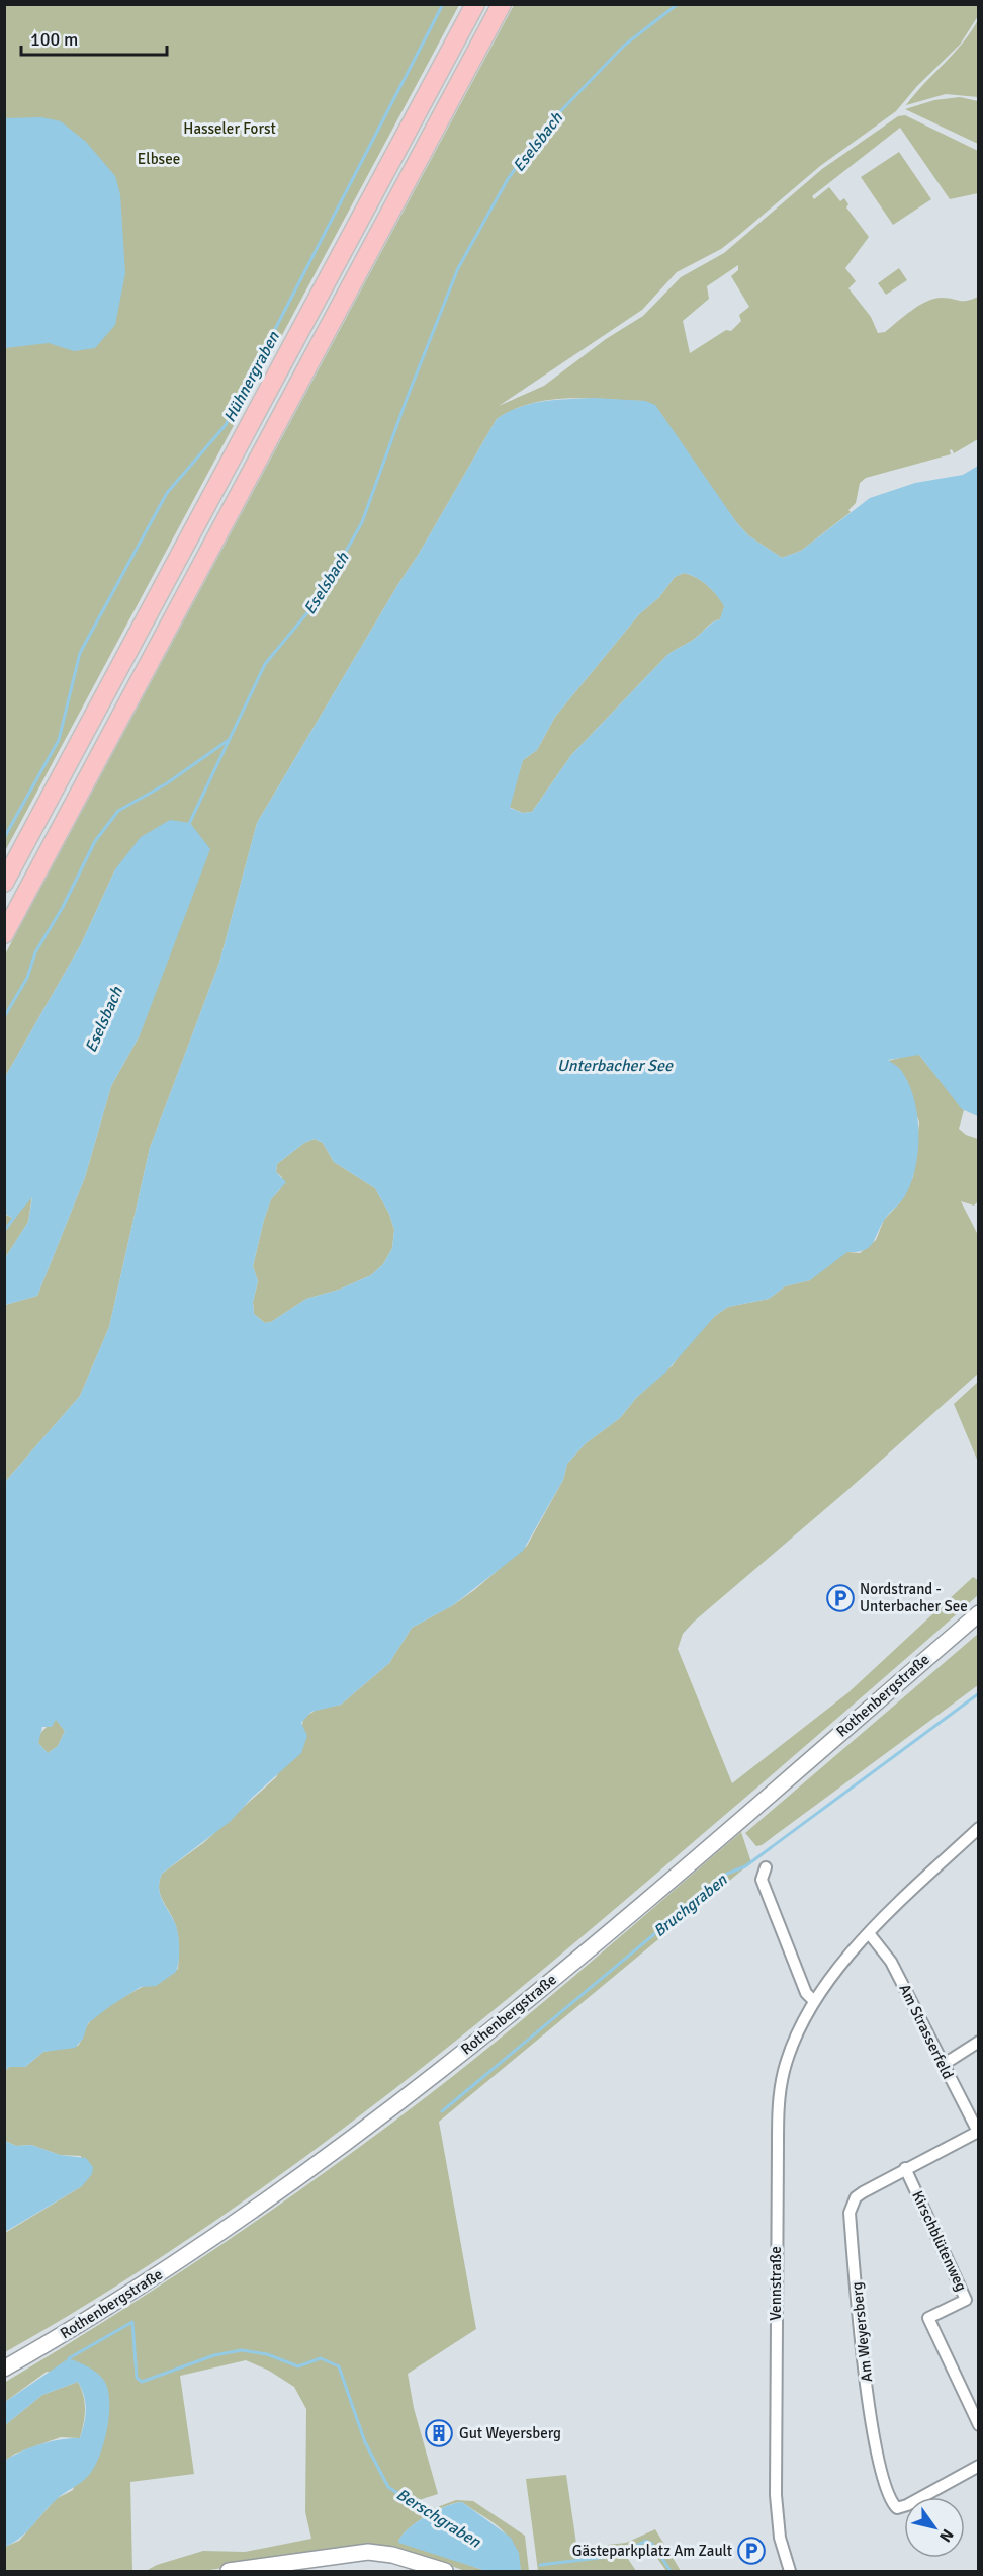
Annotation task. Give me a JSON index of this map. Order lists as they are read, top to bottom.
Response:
{
  "streets": {
    "main road": ["Rothenbergstraße"],
    "street": [
      "Am Strasserfeld",
      "Kirschblütenweg",
      "Vennstraße",
      "Am Weyersberg"
    ]
  },
  "crossings": [
    ["Am Strasserfeld", "Vennstraße"],
    ["Am Strasserfeld", "Am Weyersberg"],
    ["Kirschblütenweg", "Am Weyersberg"]
  ],
  "water": [
    "Eselsbach",
    "Hühnergraben",
    "Unterbacher See",
    "Bruchgraben",
    "Berschgraben"
  ],
  "parks": ["Hasseler Forst", "Elbsee"],
  "places": {
    "parking": ["Nordstrand - Unterbacher See", "Gästeparkplatz Am Zault"],
    "building": ["Gut Weyersberg"]
  },
  "scale_bar": "100 m",
  "north": "bottom right"
}
